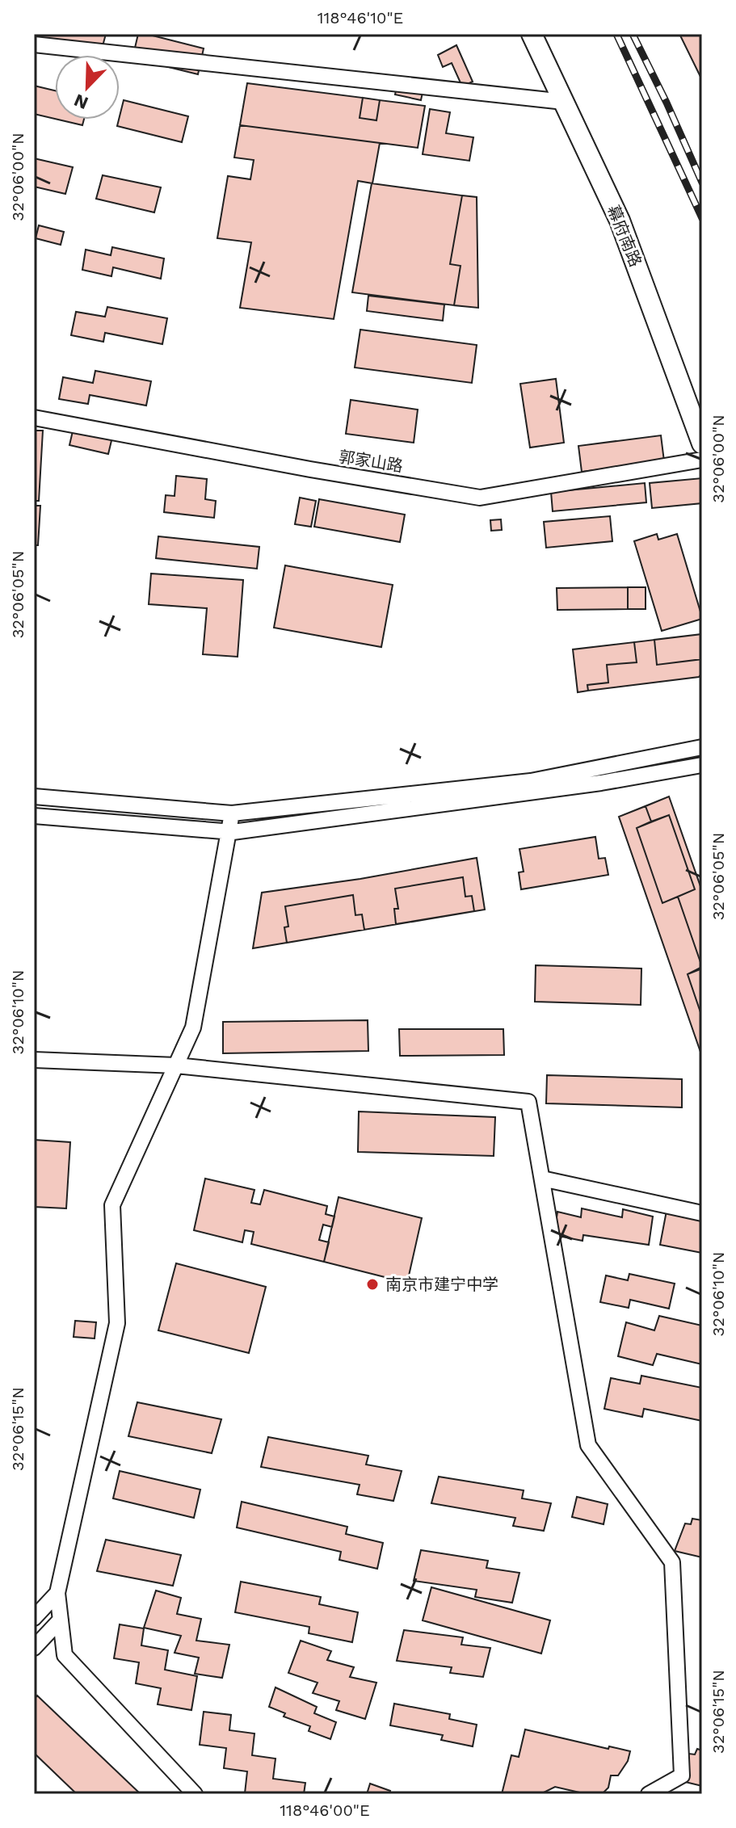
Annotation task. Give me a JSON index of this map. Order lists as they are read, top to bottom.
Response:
{
  "streets": {
    "street": ["幕府南路", "郭家山路"]
  },
  "places": ["南京市建宁中学"],
  "north": "bottom left",
  "coordinates": [
    "118°46'10\"E",
    "32°06'00\"N",
    "32°06'05\"N",
    "32°06'10\"N",
    "32°06'15\"N",
    "118°46'00\"E"
  ]
}
